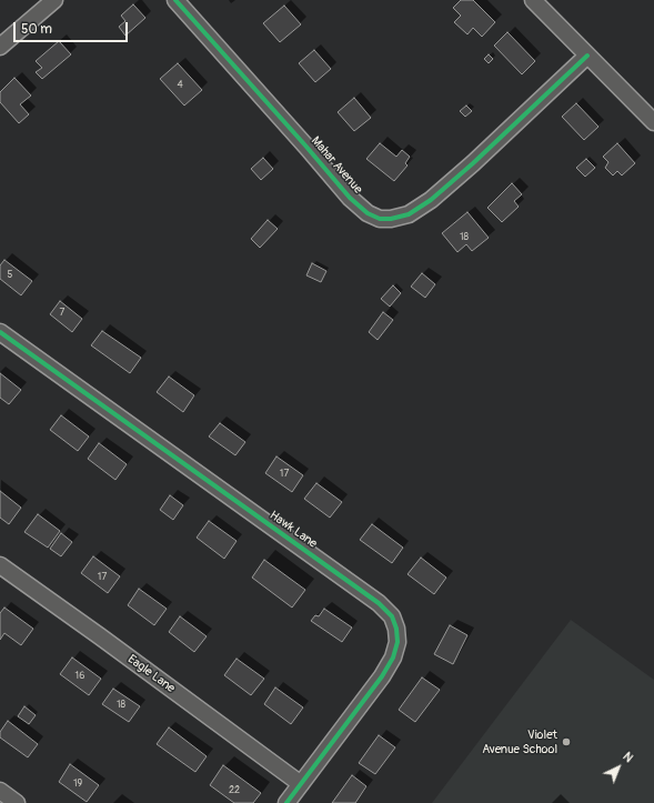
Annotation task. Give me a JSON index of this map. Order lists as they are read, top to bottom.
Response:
{
  "streets": {
    "street": ["Mahar Avenue", "Hawk Lane", "Eagle Lane"]
  },
  "crossings": [
    ["Hawk Lane", "Eagle Lane"]
  ],
  "places": ["Violet Avenue School"],
  "house_numbers": [
    "4",
    "18",
    "5",
    "7",
    "17",
    "17",
    "16",
    "18",
    "19",
    "22"
  ],
  "scale_bar": "50 m",
  "north": "top right"
}
